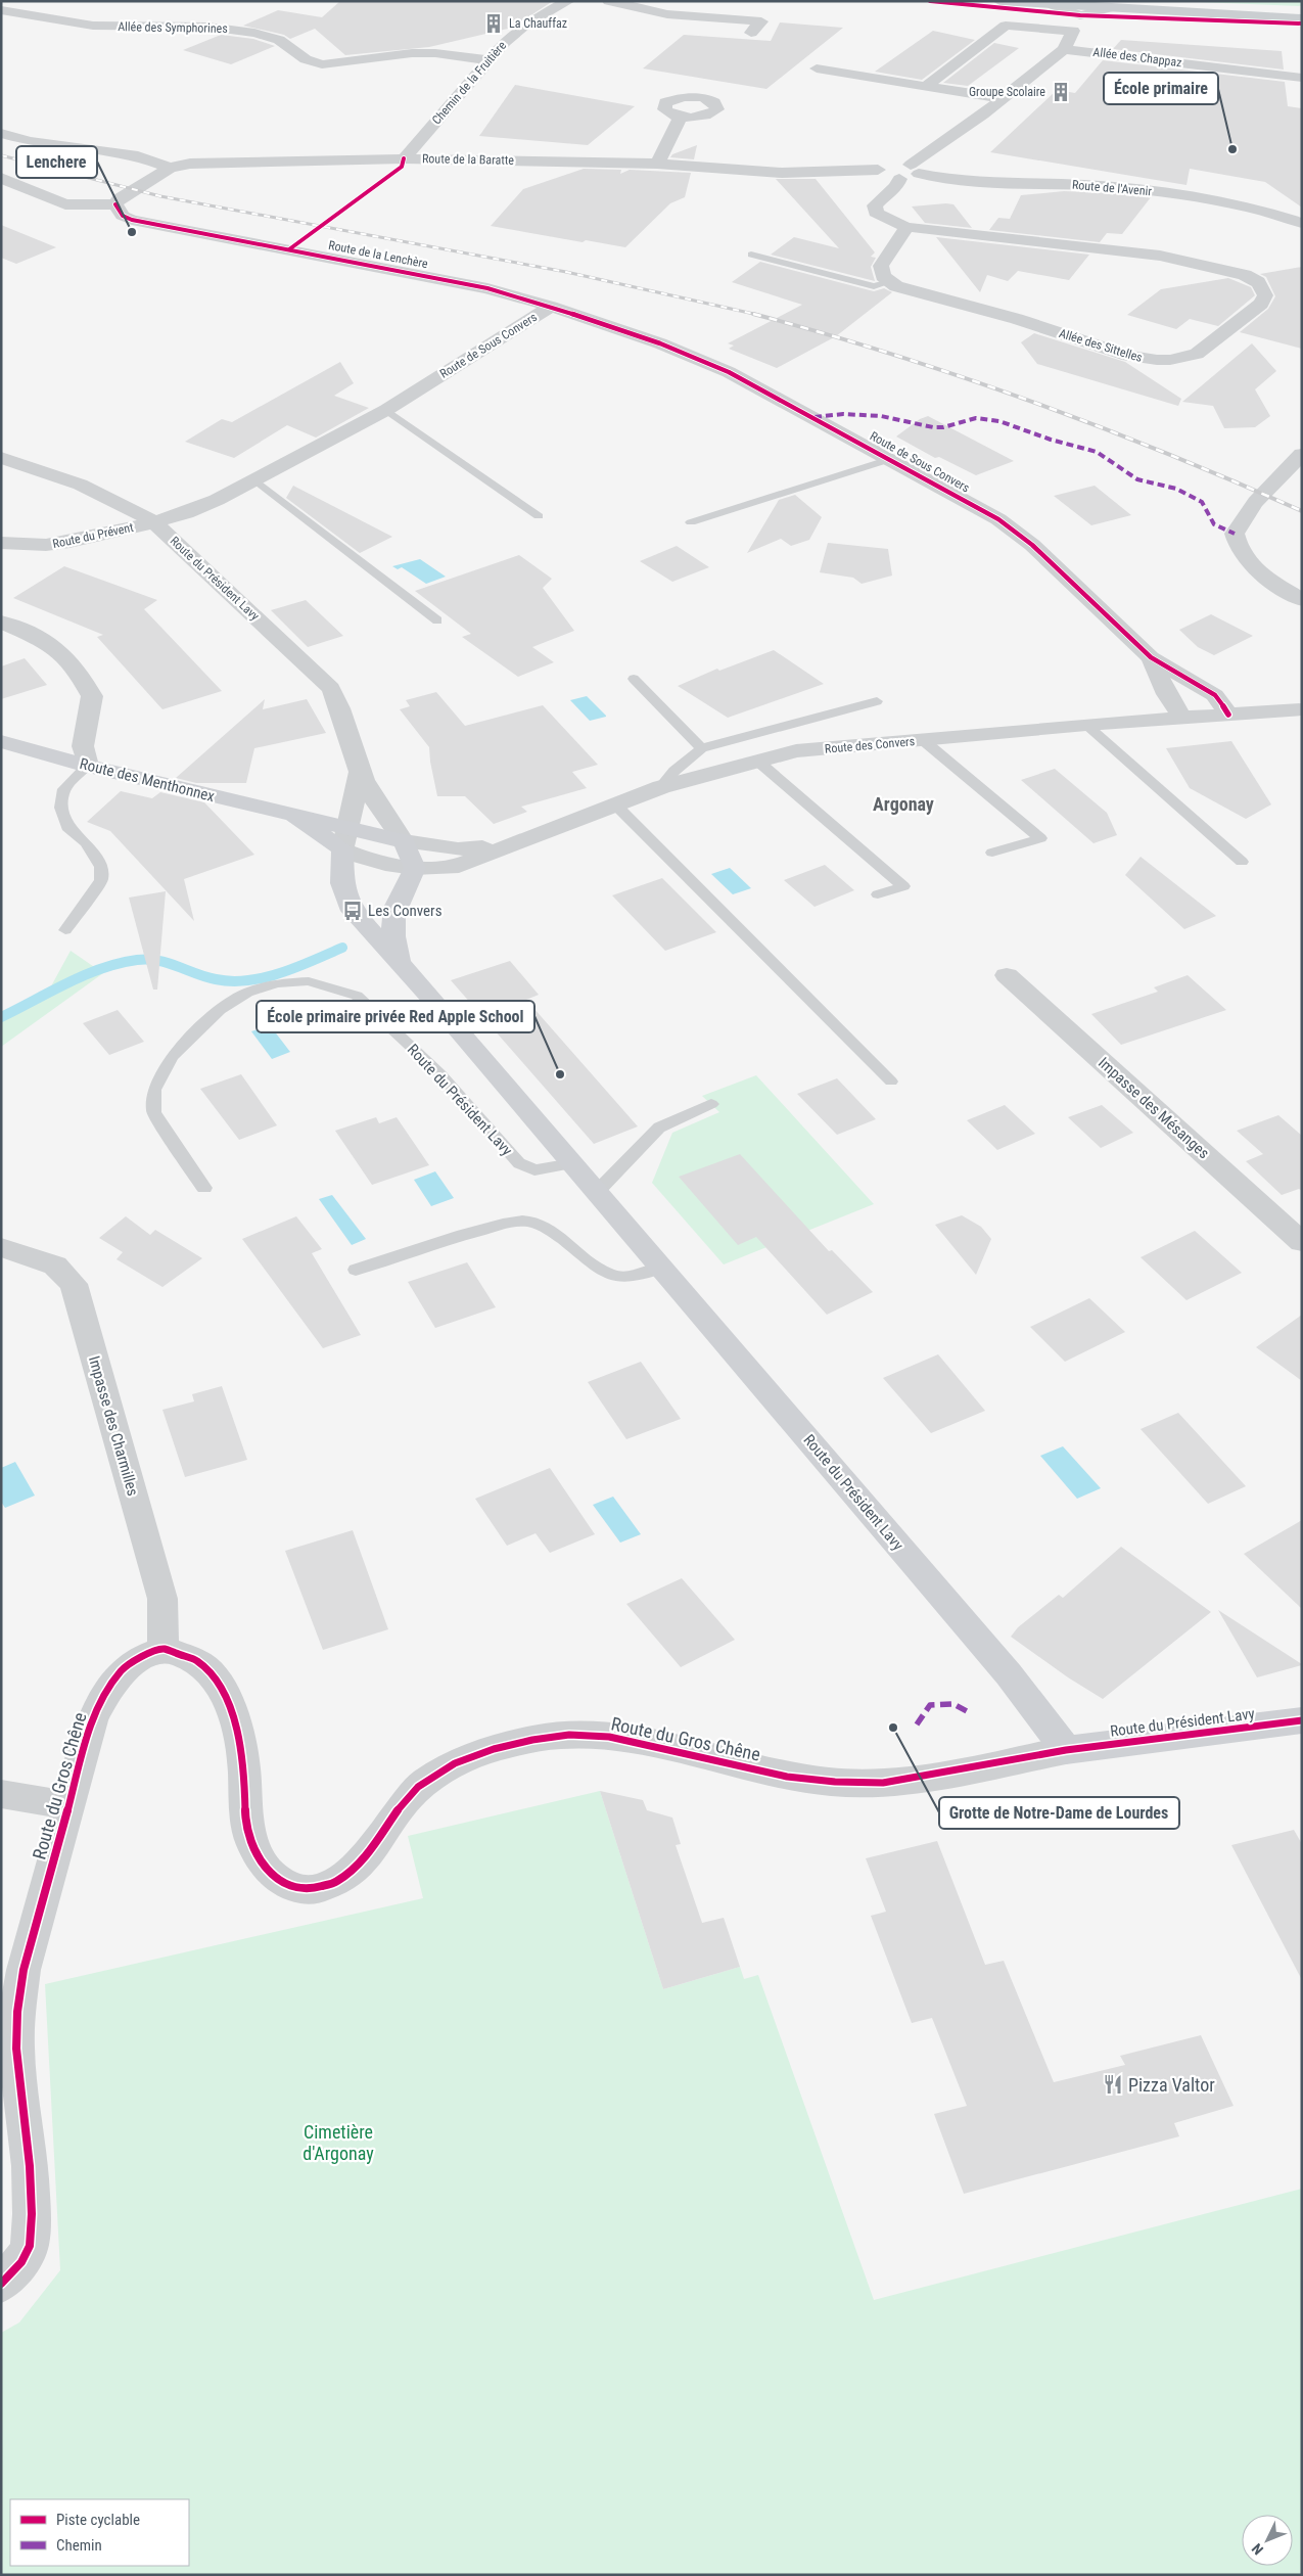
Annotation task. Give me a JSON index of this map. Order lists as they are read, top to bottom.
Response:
{
  "streets": {
    "street": [
      "Allée des Symphorines",
      "Allée des Chappaz",
      "Chemin de la Fruitière",
      "Route de la Baratte",
      "Route de l'Avenir",
      "Route de la Lenchère",
      "Route de Sous Convers",
      "Allée des Sittelles",
      "Route du Prévent",
      "Route du Président Lavy",
      "Route des Convers",
      "Route des Menthonnex",
      "Impasse des Mésanges",
      "Impasse des Charmilles",
      "Route du Gros Chêne"
    ]
  },
  "crossings": [
    ["Allée des Symphorines", "Chemin de la Fruitière"],
    ["Chemin de la Fruitière", "Route de la Baratte"],
    ["Route de la Baratte", "Route de l'Avenir"],
    ["Route de la Baratte", "Allée des Sittelles"],
    ["Route de l'Avenir", "Allée des Sittelles"],
    ["Route de la Lenchère", "Route de Sous Convers"],
    ["Route de Sous Convers", "Route du Prévent"],
    ["Route de Sous Convers", "Route du Président Lavy"],
    ["Route de Sous Convers", "Route des Convers"],
    ["Route du Prévent", "Route du Président Lavy"],
    ["Route du Président Lavy", "Route des Convers"],
    ["Route du Président Lavy", "Route des Menthonnex"],
    ["Route du Président Lavy", "Route du Gros Chêne"],
    ["Route des Convers", "Route des Menthonnex"],
    ["Impasse des Charmilles", "Route du Gros Chêne"]
  ],
  "districts": ["Argonay"],
  "parks": ["Cimetière d'Argonay"],
  "places": {
    "building": ["La Chauffaz", "Groupe Scolaire"],
    "other": [
      "École primaire",
      "Lenchere",
      "École primaire privée Red Apple School",
      "Grotte de Notre-Dame de Lourdes"
    ],
    "bus stop": ["Les Convers"],
    "restaurant": ["Pizza Valtor"]
  },
  "legend": ["Piste cyclable", "Chemin"],
  "north": "bottom left"
}
